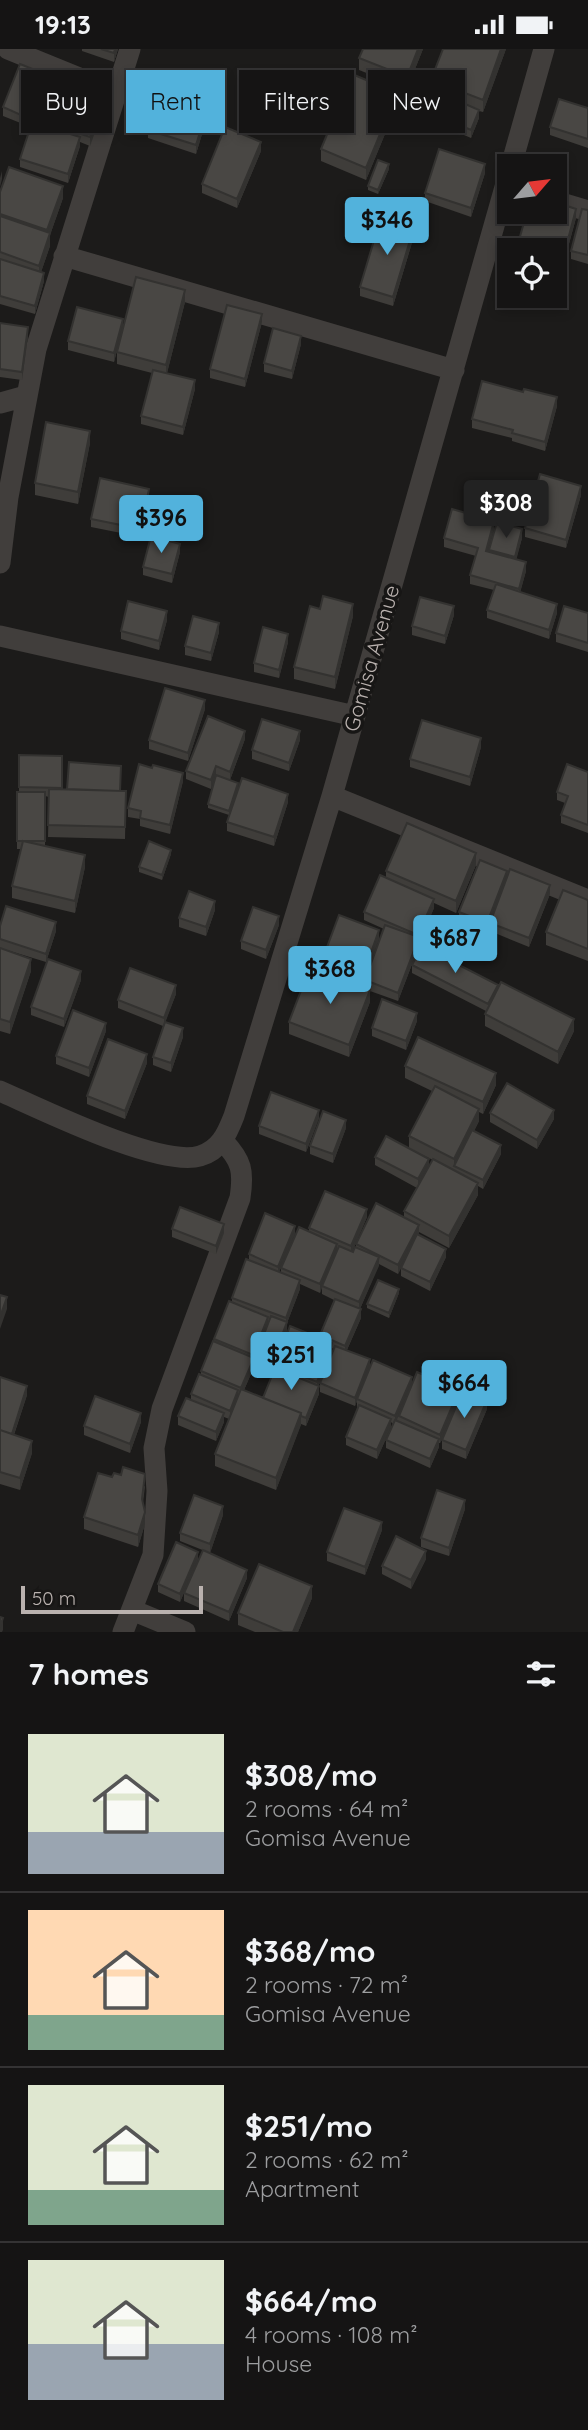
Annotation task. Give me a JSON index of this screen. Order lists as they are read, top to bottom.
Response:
{
  "streets": {
    "street": ["Gomisa Avenue"]
  },
  "scale_bar": "50 m",
  "north": "top right",
  "page": {
    "status": "19:13",
    "chip": [
      "Buy",
      "Rent",
      "Filters",
      "New"
    ],
    "price": [
      "$346",
      "$308",
      "$396",
      "$687",
      "$368",
      "$251",
      "$664"
    ],
    "scale": "50 m",
    "heading": "7 homes",
    "list": [
      {
        "name": "$308/mo",
        "note": "2 rooms · 64 m² · Gomisa Avenue"
      },
      {
        "name": "$368/mo",
        "note": "2 rooms · 72 m² · Gomisa Avenue"
      },
      {
        "name": "$251/mo",
        "note": "2 rooms · 62 m² · Apartment"
      },
      {
        "name": "$664/mo",
        "note": "4 rooms · 108 m² · House"
      }
    ]
  }
}
